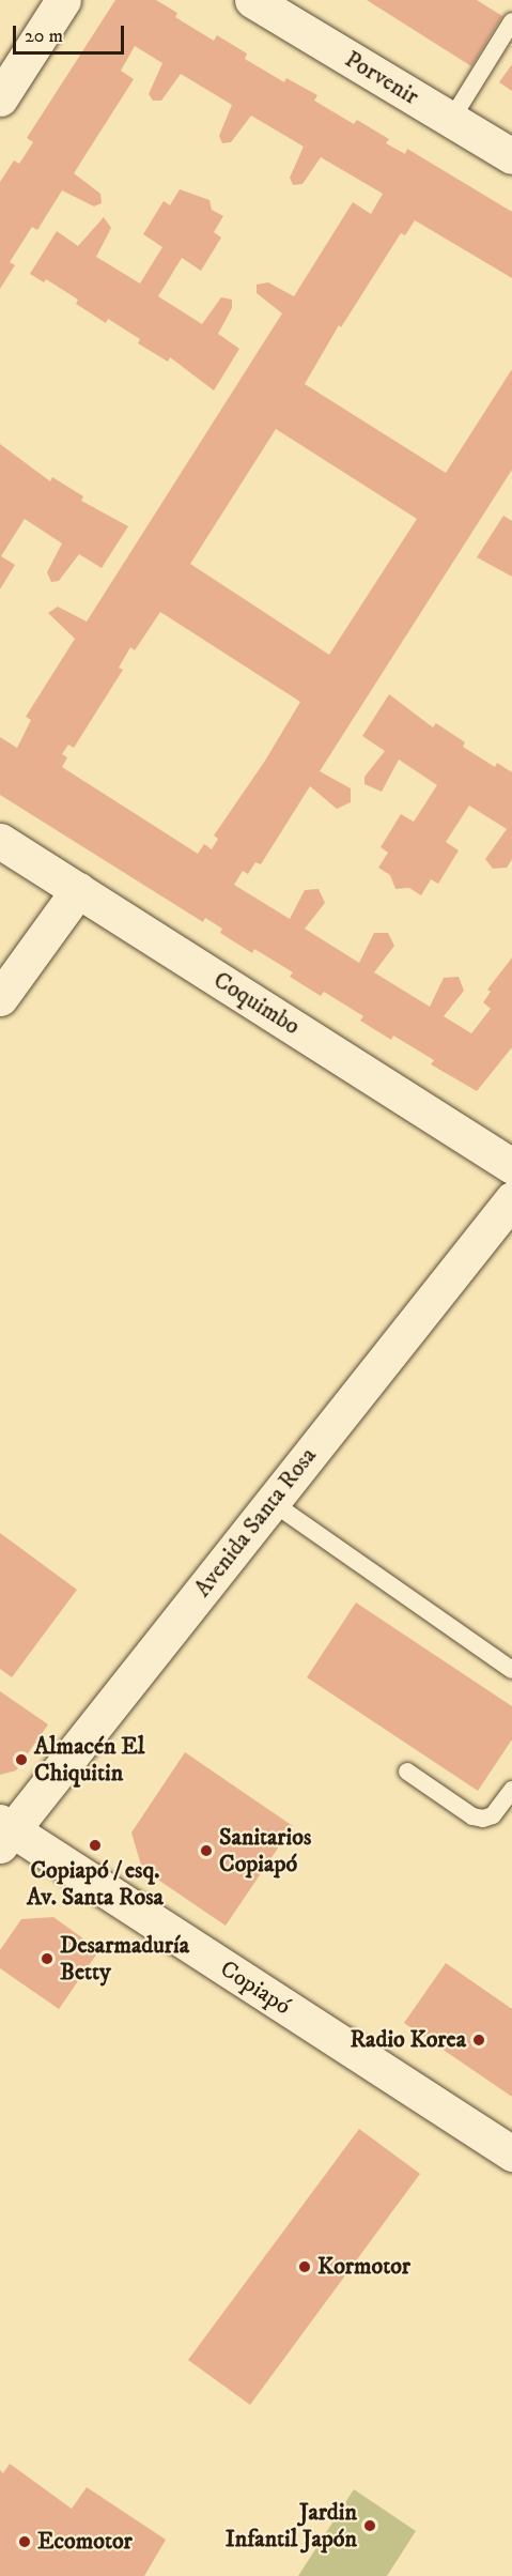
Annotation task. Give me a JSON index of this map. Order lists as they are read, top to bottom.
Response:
{
  "streets": {
    "street": [
      "Porvenir",
      "Coquimbo",
      "Avenida Santa Rosa",
      "Copiapó"
    ]
  },
  "crossings": [
    ["Avenida Santa Rosa", "Copiapó"]
  ],
  "places": [
    "Almacén El Chiquitin",
    "Copiapó / esq. Av. Santa Rosa",
    "Sanitarios Copiapó",
    "Desarmaduría Betty",
    "Radio Korea",
    "Kormotor",
    "Jardin Infantil Japón",
    "Ecomotor"
  ],
  "scale_bar": "20 m"
}
